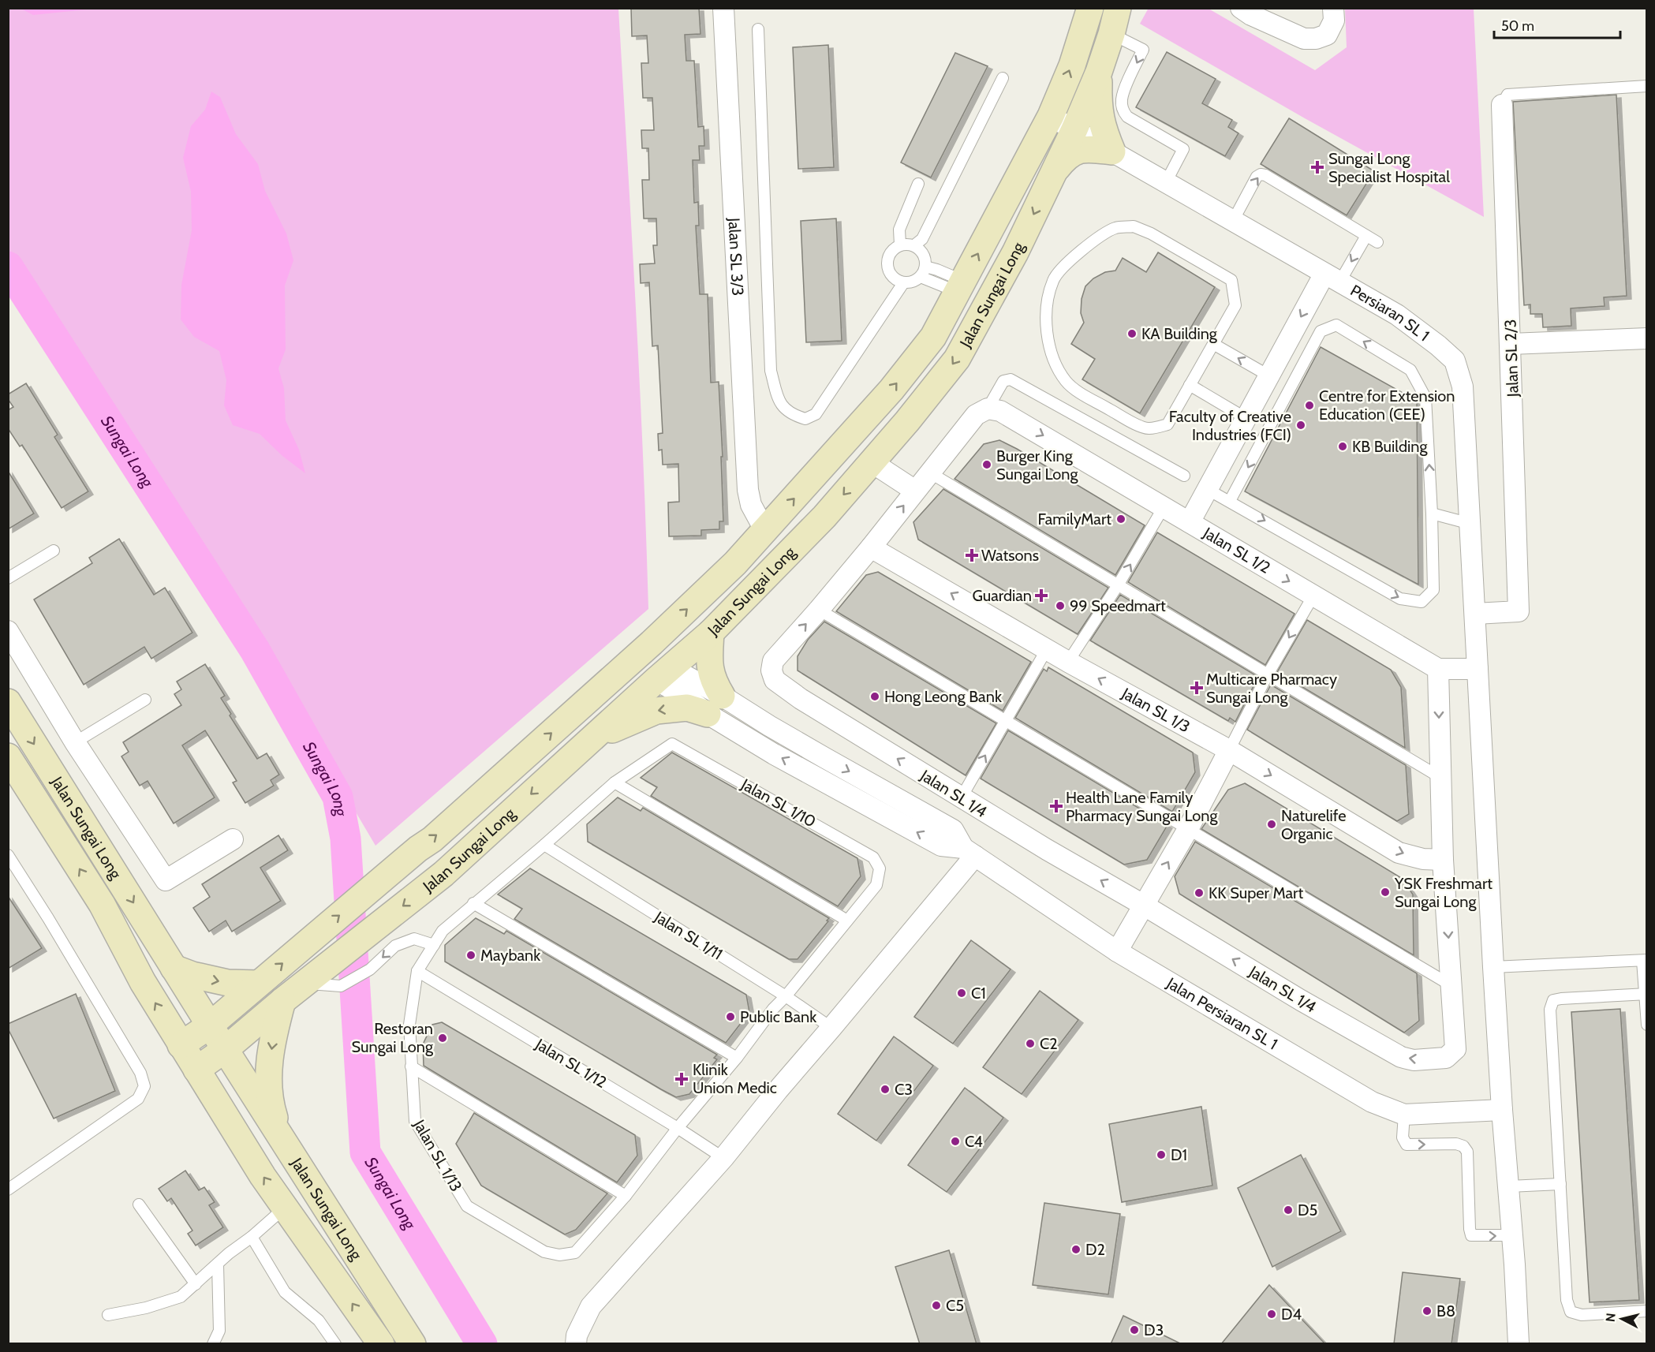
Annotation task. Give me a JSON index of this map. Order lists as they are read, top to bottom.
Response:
{
  "streets": {
    "street": [
      "Jalan SL 3/3",
      "Jalan Sungai Long",
      "Persiaran SL 1",
      "Jalan SL 2/3",
      "Jalan SL 1/2",
      "Jalan SL 1/3",
      "Jalan SL 1/4",
      "Jalan Persiaran SL 1"
    ],
    "lane": [
      "Jalan SL 1/10",
      "Jalan SL 1/11",
      "Jalan SL 1/12",
      "Jalan SL 1/13"
    ]
  },
  "crossings": [
    ["Jalan SL 3/3", "Jalan Sungai Long"],
    ["Jalan Sungai Long", "Persiaran SL 1"],
    ["Persiaran SL 1", "Jalan SL 2/3"],
    ["Persiaran SL 1", "Jalan Persiaran SL 1"],
    ["Jalan SL 1/2", "Jalan SL 1/4"],
    ["Jalan SL 1/3", "Jalan SL 1/4"],
    ["Jalan SL 1/12", "Jalan SL 1/13"]
  ],
  "one_way": ["Jalan SL 1/2"],
  "water": ["Sungai Long"],
  "places": {
    "health": [
      "Sungai Long Specialist Hospital",
      "Watsons",
      "Guardian",
      "Multicare Pharmacy Sungai Long",
      "Health Lane Family Pharmacy Sungai Long",
      "Klinik Union Medic"
    ],
    "other": [
      "KA Building",
      "Centre for Extension Education (CEE)",
      "Faculty of Creative Industries (FCI)",
      "KB Building",
      "Burger King Sungai Long",
      "FamilyMart",
      "99 Speedmart",
      "Hong Leong Bank",
      "Naturelife Organic",
      "YSK Freshmart Sungai Long",
      "KK Super Mart",
      "Maybank",
      "C1",
      "Public Bank",
      "Restoran Sungai Long",
      "C2",
      "C3",
      "C4",
      "D1",
      "D5",
      "D2",
      "C5",
      "B8",
      "D4",
      "D3"
    ]
  },
  "scale_bar": "50 m",
  "north": "left"
}
